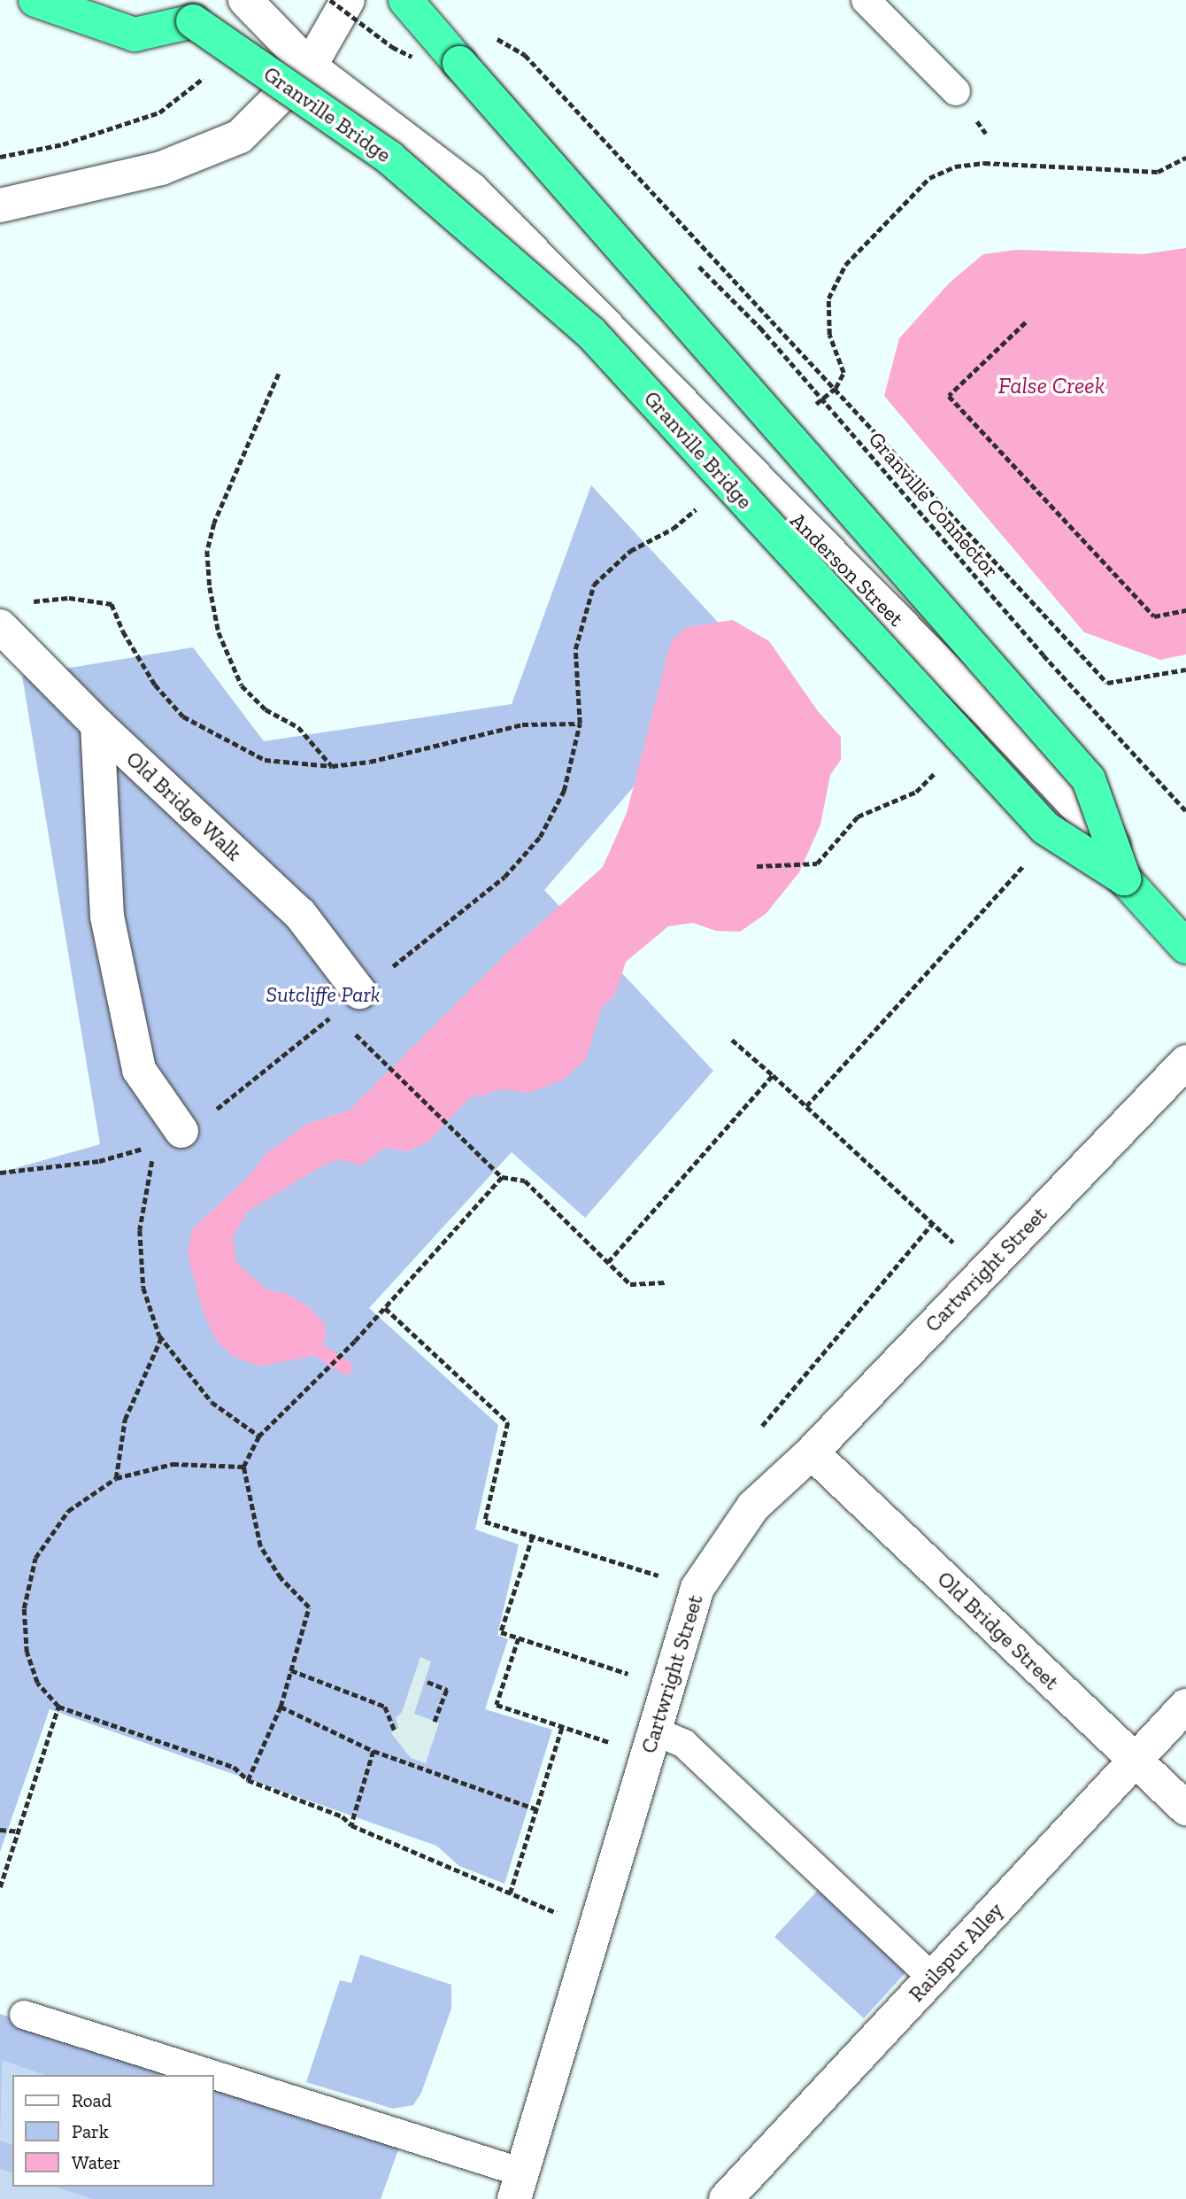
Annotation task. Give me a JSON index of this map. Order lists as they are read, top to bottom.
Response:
{
  "streets": {
    "highway": ["Granville Bridge"],
    "street": [
      "Anderson Street",
      "Old Bridge Walk",
      "Cartwright Street",
      "Old Bridge Street",
      "Railspur Alley"
    ],
    "path": ["Granville Connector"]
  },
  "crossings": [
    ["Cartwright Street", "Old Bridge Street"],
    ["Old Bridge Street", "Railspur Alley"]
  ],
  "water": ["False Creek"],
  "parks": ["Sutcliffe Park"],
  "legend": ["Road", "Park", "Water"]
}
